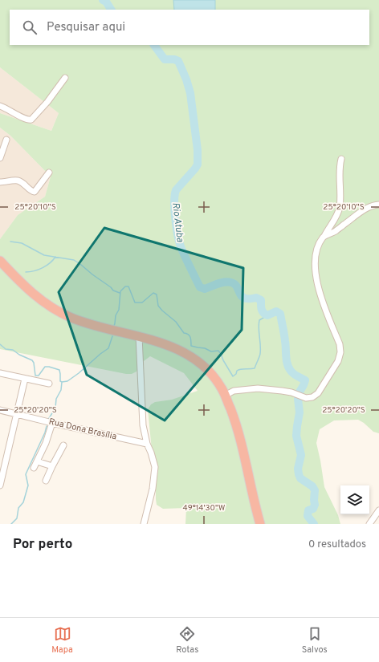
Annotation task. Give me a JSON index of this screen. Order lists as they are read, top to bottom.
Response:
{
  "streets": {
    "street": ["Rua Dona Brasília"]
  },
  "water": ["Rio Atuba"],
  "page": {
    "search": "Pesquisar aqui",
    "heading": ["Por perto", "0 resultados"],
    "nav": ["Mapa", "Rotas", "Salvos"]
  },
  "coordinates": ["25°20'10\"S", "25°20'20\"S", "49°14'30\"W"]
}
